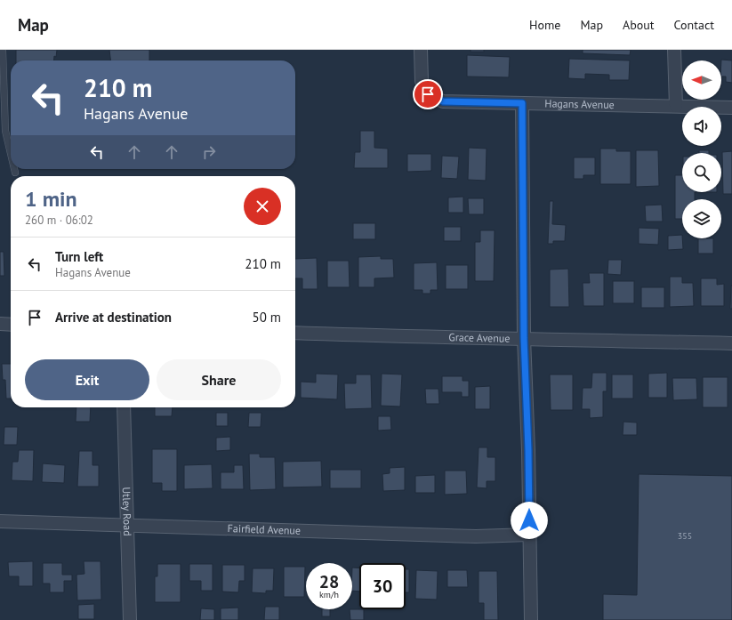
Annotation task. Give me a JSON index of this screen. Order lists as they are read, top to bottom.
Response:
{
  "streets": {
    "street": [
      "Hagans Avenue",
      "Grace Avenue",
      "Utley Road",
      "Fairfield Avenue"
    ]
  },
  "crossings": [
    ["Utley Road", "Fairfield Avenue"]
  ],
  "house_numbers": ["355"],
  "north": "left",
  "page": {
    "header": "Map",
    "nav": [
      "Home",
      "Map",
      "About",
      "Contact"
    ],
    "turn": ["210 m", "Hagans Avenue"],
    "heading": ["1 min", "260 m · 06:02"],
    "list": [
      {
        "name": "Turn left",
        "note": "Hagans Avenue",
        "value": "210 m"
      },
      {
        "name": "Arrive at destination",
        "value": "50 m"
      }
    ],
    "buttons": ["Exit", "Share"],
    "speed": "28 km/h",
    "limit": "30"
  }
}
